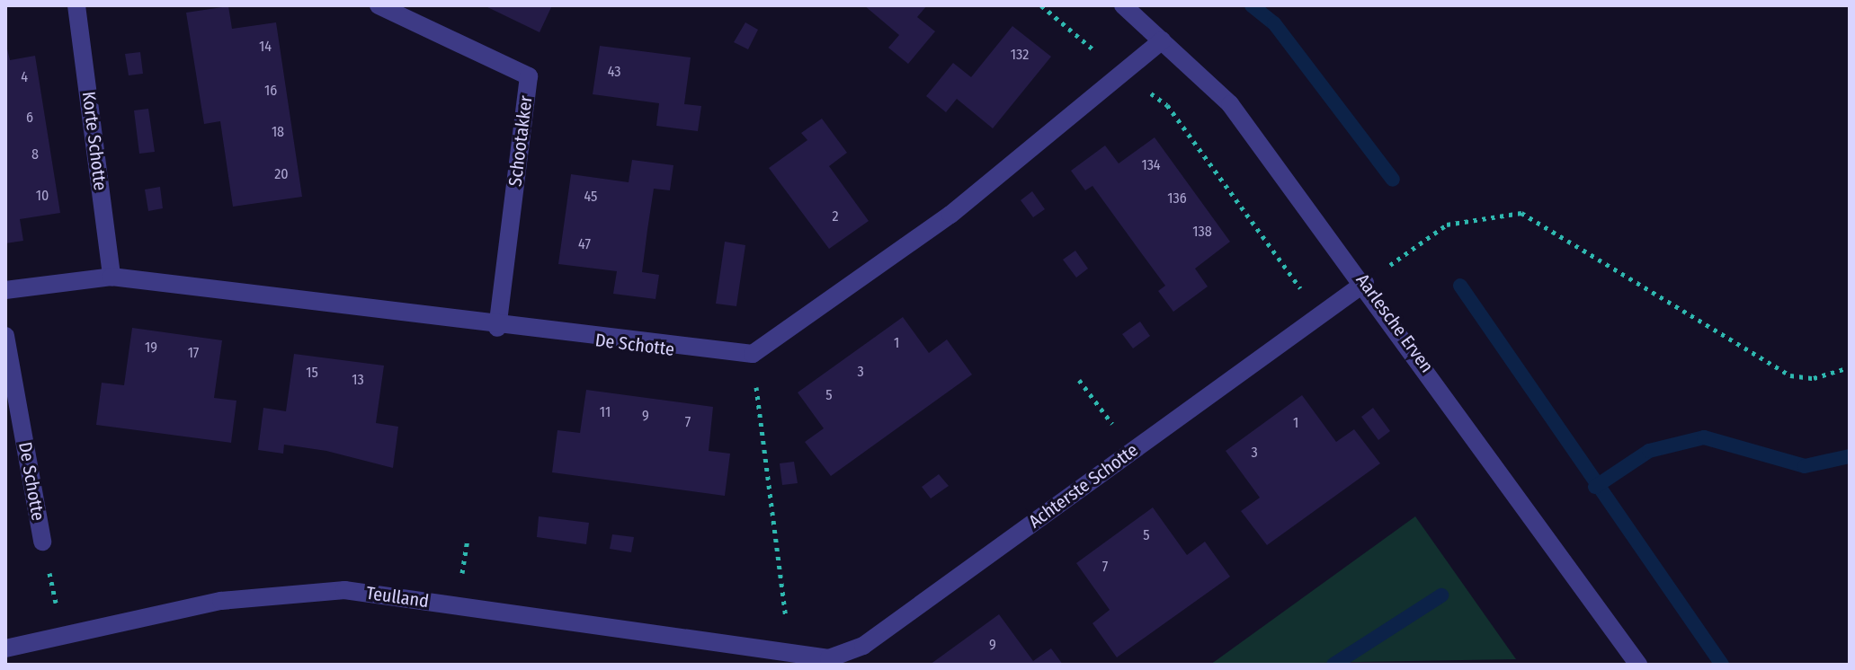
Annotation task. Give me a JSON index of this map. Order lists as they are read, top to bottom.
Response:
{
  "streets": {
    "street": [
      "Korte Schotte",
      "Schootakker",
      "Aarlesche Erven",
      "De Schotte",
      "Achterste Schotte",
      "Teulland"
    ]
  },
  "crossings": [
    ["Korte Schotte", "De Schotte"],
    ["Schootakker", "De Schotte"],
    ["Aarlesche Erven", "Achterste Schotte"],
    ["Achterste Schotte", "Teulland"]
  ],
  "house_numbers": [
    "14",
    "132",
    "43",
    "4",
    "16",
    "6",
    "18",
    "8",
    "134",
    "20",
    "10",
    "45",
    "136",
    "2",
    "138",
    "47",
    "1",
    "19",
    "17",
    "3",
    "15",
    "13",
    "5",
    "11",
    "9",
    "7",
    "1",
    "3",
    "5",
    "7",
    "9"
  ]
}
